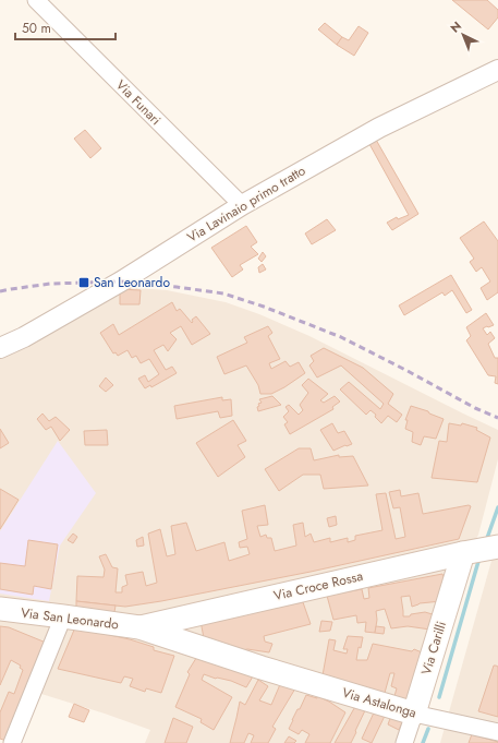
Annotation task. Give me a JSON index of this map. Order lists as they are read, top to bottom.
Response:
{
  "streets": {
    "main road": [
      "Via Croce Rossa",
      "Via San Leonardo",
      "Via Carilli",
      "Via Astalonga"
    ],
    "street": ["Via Funari", "Via Lavinaio primo tratto"]
  },
  "crossings": [
    ["Via Funari", "Via Lavinaio primo tratto"],
    ["Via Croce Rossa", "Via San Leonardo"],
    ["Via Croce Rossa", "Via Carilli"],
    ["Via Croce Rossa", "Via Astalonga"],
    ["Via San Leonardo", "Via Astalonga"],
    ["Via Carilli", "Via Astalonga"]
  ],
  "places": {
    "transit": ["San Leonardo"]
  },
  "scale_bar": "50 m",
  "north": "top left"
}
